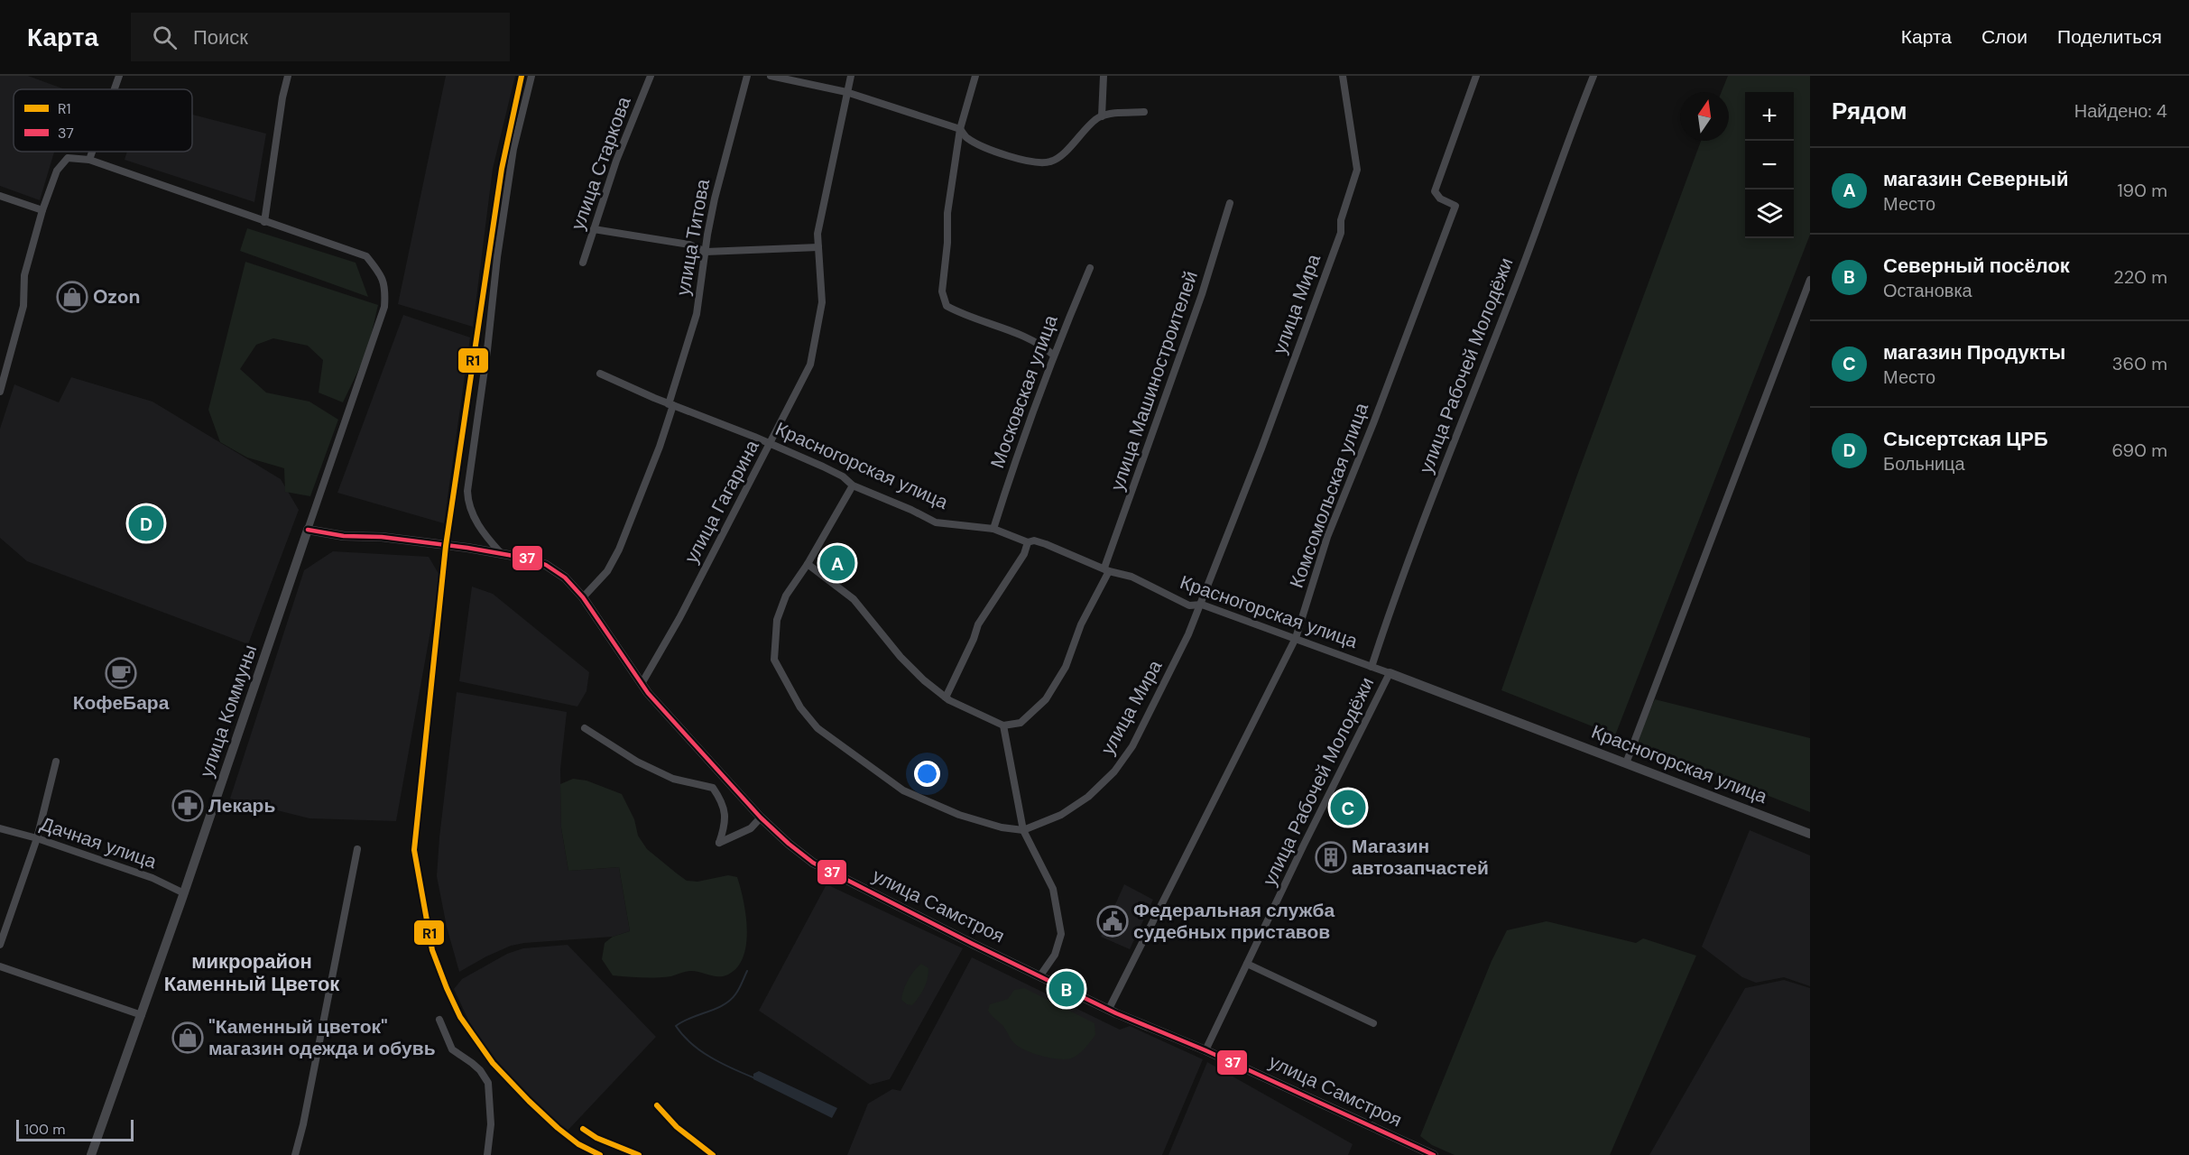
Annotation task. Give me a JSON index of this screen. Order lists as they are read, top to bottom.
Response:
{
  "streets": {
    "street": [
      "улица Старкова",
      "улица Титова",
      "улица Мира",
      "улица Рабочей Молодёжи",
      "улица Машиностроителей",
      "Московская улица",
      "Красногорская улица",
      "Комсомольская улица",
      "улица Гагарина",
      "улица Коммуны",
      "Дачная улица",
      "улица Самстроя"
    ]
  },
  "crossings": [
    ["улица Титова", "Красногорская улица"],
    ["улица Титова", "улица Самстроя"],
    ["улица Мира", "Красногорская улица"],
    ["улица Рабочей Молодёжи", "Красногорская улица"],
    ["улица Рабочей Молодёжи", "улица Самстроя"],
    ["улица Машиностроителей", "Красногорская улица"],
    ["Московская улица", "Красногорская улица"],
    ["Красногорская улица", "Комсомольская улица"],
    ["Красногорская улица", "улица Гагарина"],
    ["Комсомольская улица", "улица Самстроя"],
    ["улица Гагарина", "улица Самстроя"],
    ["улица Коммуны", "Дачная улица"],
    ["улица Коммуны", "улица Самстроя"]
  ],
  "districts": ["микрорайон Каменный Цветок"],
  "places": {
    "shop": ["Ozon", "\"Каменный цветок\" магазин одежда и обувь"],
    "cafe": ["КофеБара"],
    "pharmacy": ["Лекарь"],
    "building": ["Магазин автозапчастей"],
    "public building": ["Федеральная служба судебных приставов"]
  },
  "lines": ["transit line R1", "transit line 37"],
  "legend": ["R1", "37"],
  "scale_bar": "100 m",
  "north": "top",
  "page": {
    "header": "Карта",
    "search": "Поиск",
    "nav": ["Карта", "Слои", "Поделиться"],
    "heading": ["Рядом", "Найдено: 4"],
    "map_buttons": ["+", "−"],
    "list": [
      {
        "mark": "A",
        "name": "магазин Северный",
        "note": "Место",
        "value": "190 m"
      },
      {
        "mark": "B",
        "name": "Северный посёлок",
        "note": "Остановка",
        "value": "220 m"
      },
      {
        "mark": "C",
        "name": "магазин Продукты",
        "note": "Место",
        "value": "360 m"
      },
      {
        "mark": "D",
        "name": "Сысертская ЦРБ",
        "note": "Больница",
        "value": "690 m"
      }
    ],
    "pins": [
      "D",
      "A",
      "C",
      "B"
    ],
    "scale": "100 m"
  }
}
